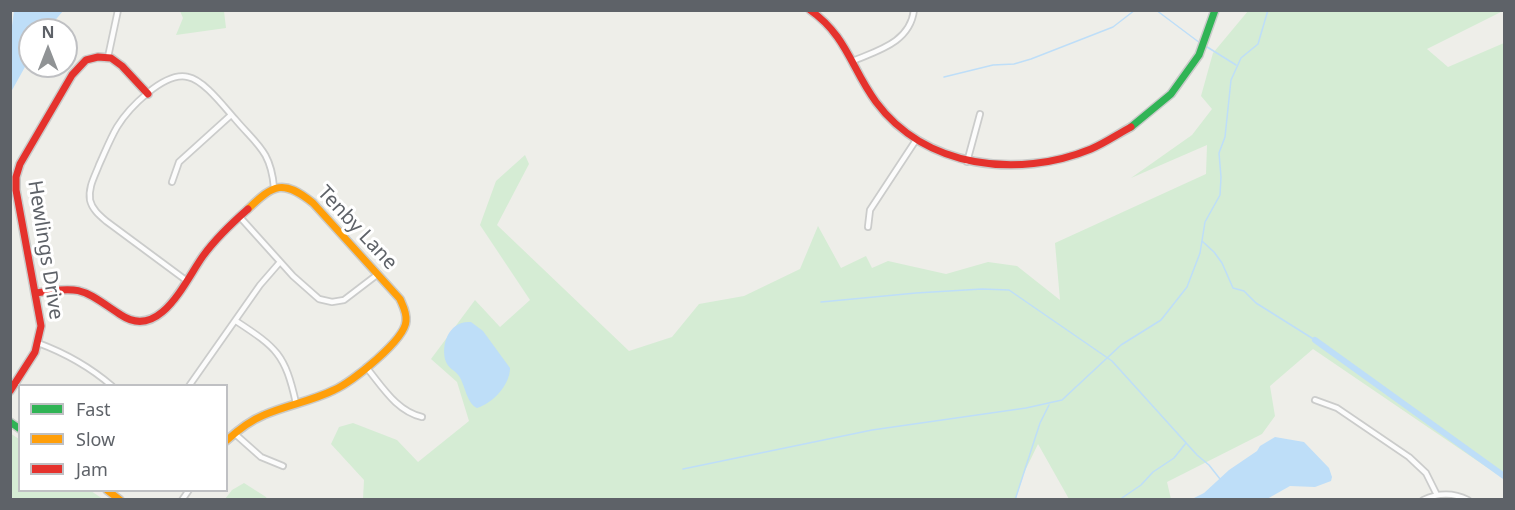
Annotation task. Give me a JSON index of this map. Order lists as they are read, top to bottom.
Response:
{
  "streets": {
    "street": ["Tenby Lane", "Hewlings Drive"]
  },
  "legend": ["Fast", "Slow", "Jam"],
  "north": "top"
}
